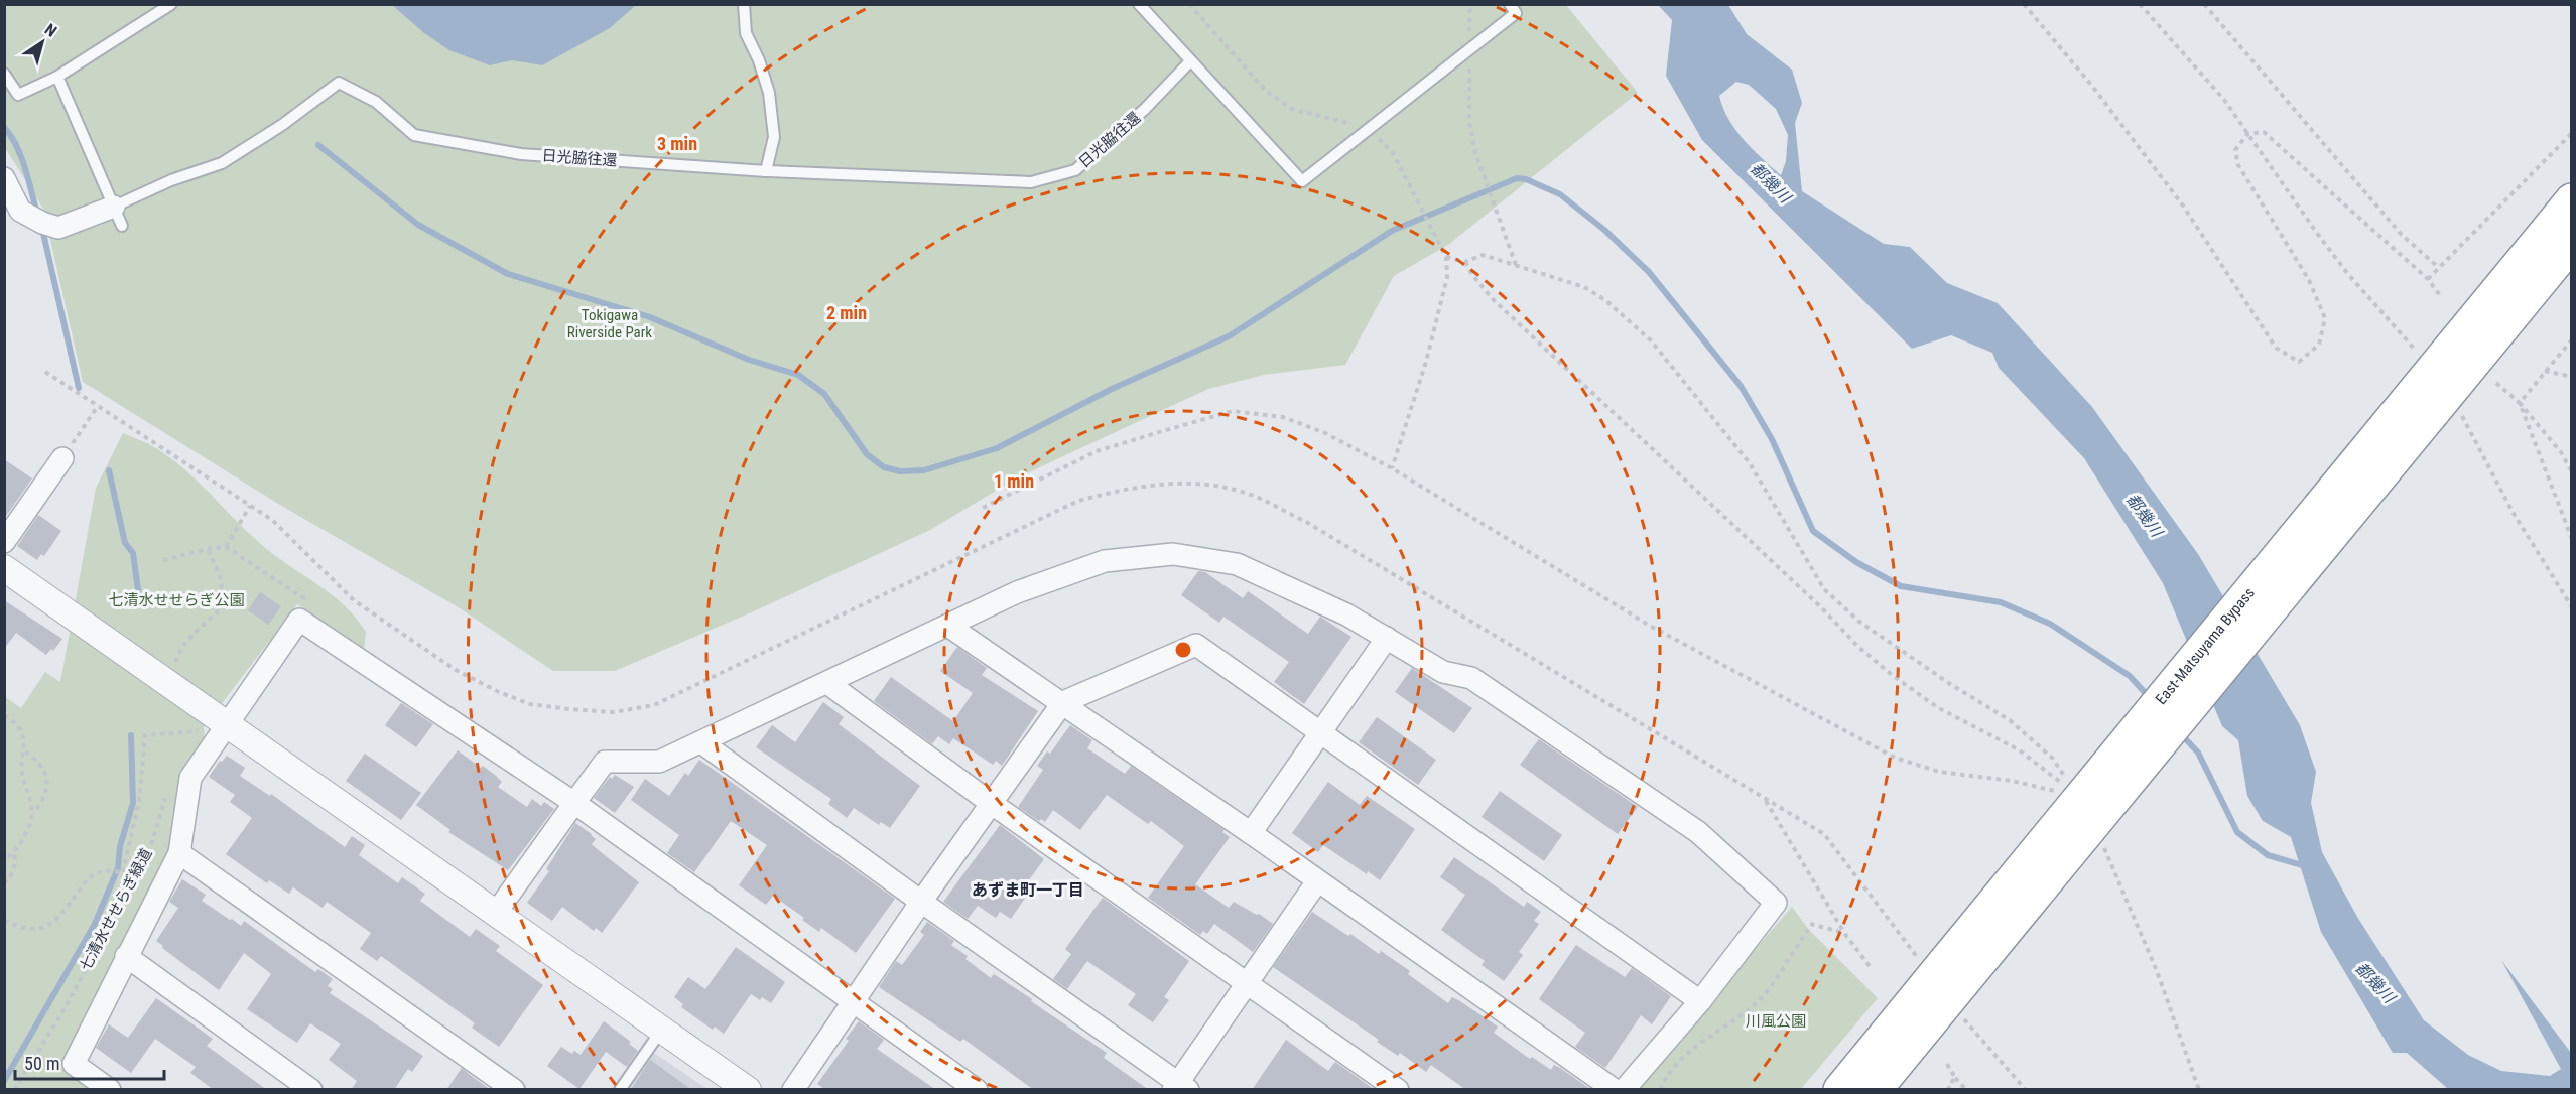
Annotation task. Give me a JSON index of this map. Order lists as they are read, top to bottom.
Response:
{
  "streets": {
    "highway": ["East-Matsuyama Bypass"],
    "street": ["日光脇往還"],
    "path": ["七清水せせらぎ緑道"]
  },
  "districts": ["あずま町一丁目"],
  "water": ["都幾川"],
  "parks": ["Tokigawa Riverside Park", "七清水せせらぎ公園", "川風公園"],
  "scale_bar": "50 m",
  "north": "top right",
  "rings": ["3 min", "2 min", "1 min"]
}
